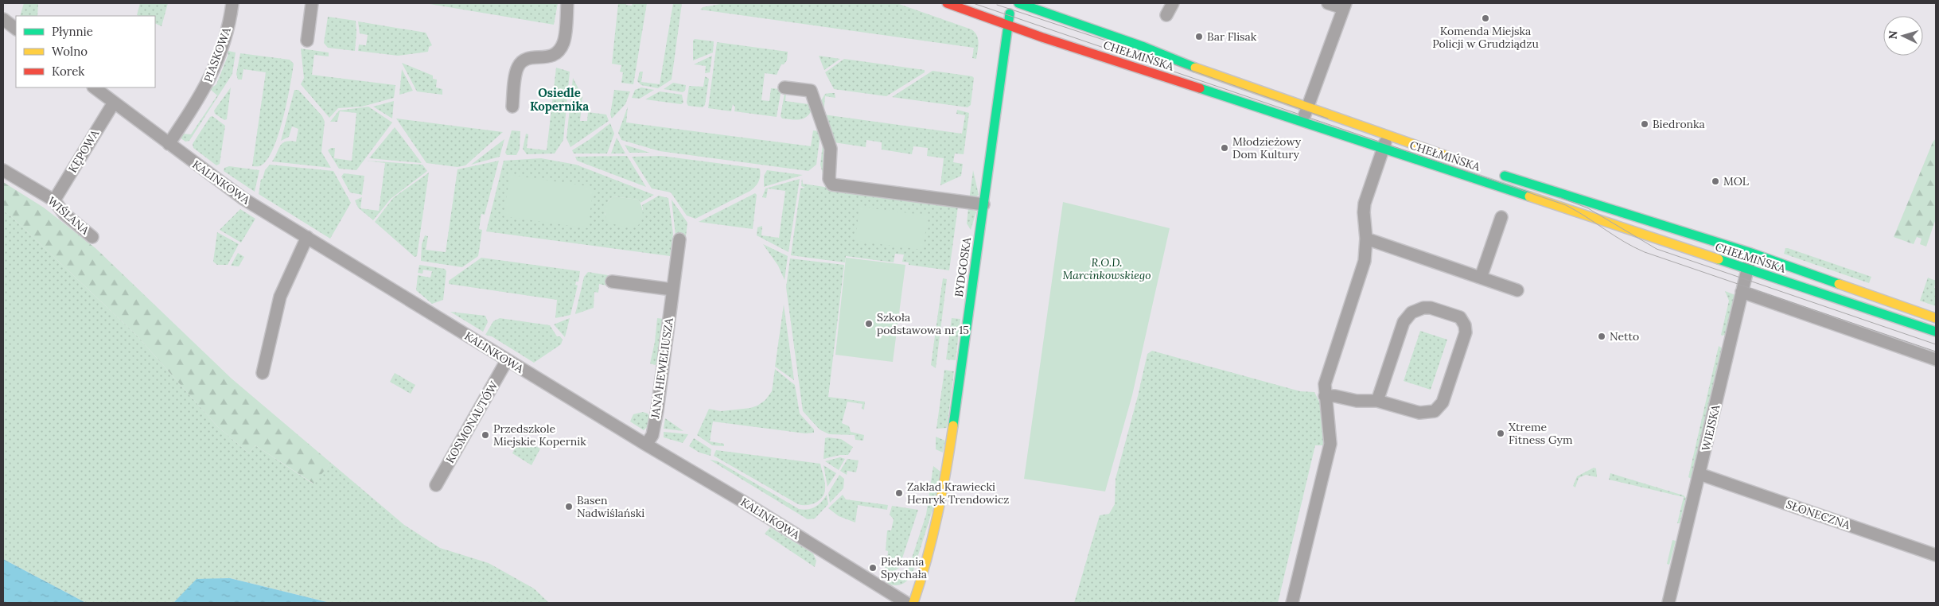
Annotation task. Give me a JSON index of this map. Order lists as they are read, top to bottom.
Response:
{
  "streets": {
    "main road": ["CHEŁMIŃSKA", "BYDGOSKA"],
    "street": [
      "PIASKOWA",
      "KĘPOWA",
      "KALINKOWA",
      "WIŚLANA",
      "JANA HEWELIUSZA",
      "KOSMONAUTÓW",
      "WIEJSKA",
      "SŁONECZNA"
    ]
  },
  "crossings": [
    ["PIASKOWA", "KALINKOWA"],
    ["CHEŁMIŃSKA", "BYDGOSKA"],
    ["CHEŁMIŃSKA", "WIEJSKA"],
    ["KĘPOWA", "KALINKOWA"],
    ["KĘPOWA", "WIŚLANA"],
    ["KALINKOWA", "JANA HEWELIUSZA"],
    ["KALINKOWA", "KOSMONAUTÓW"],
    ["WIEJSKA", "SŁONECZNA"]
  ],
  "districts": ["Osiedle Kopernika"],
  "parks": ["R.O.D. Marcinkowskiego"],
  "places": [
    "Komenda Miejska Policji w Grudziądzu",
    "Bar Flisak",
    "Biedronka",
    "Młodzieżowy Dom Kultury",
    "MOL",
    "Szkoła podstawowa nr 15",
    "Netto",
    "Xtreme Fitness Gym",
    "Przedszkole Miejskie Kopernik",
    "Zakład Krawiecki Henryk Trendowicz",
    "Basen Nadwiślański",
    "Piekania Spychała"
  ],
  "legend": ["Płynnie", "Wolno", "Korek"],
  "north": "left"
}
